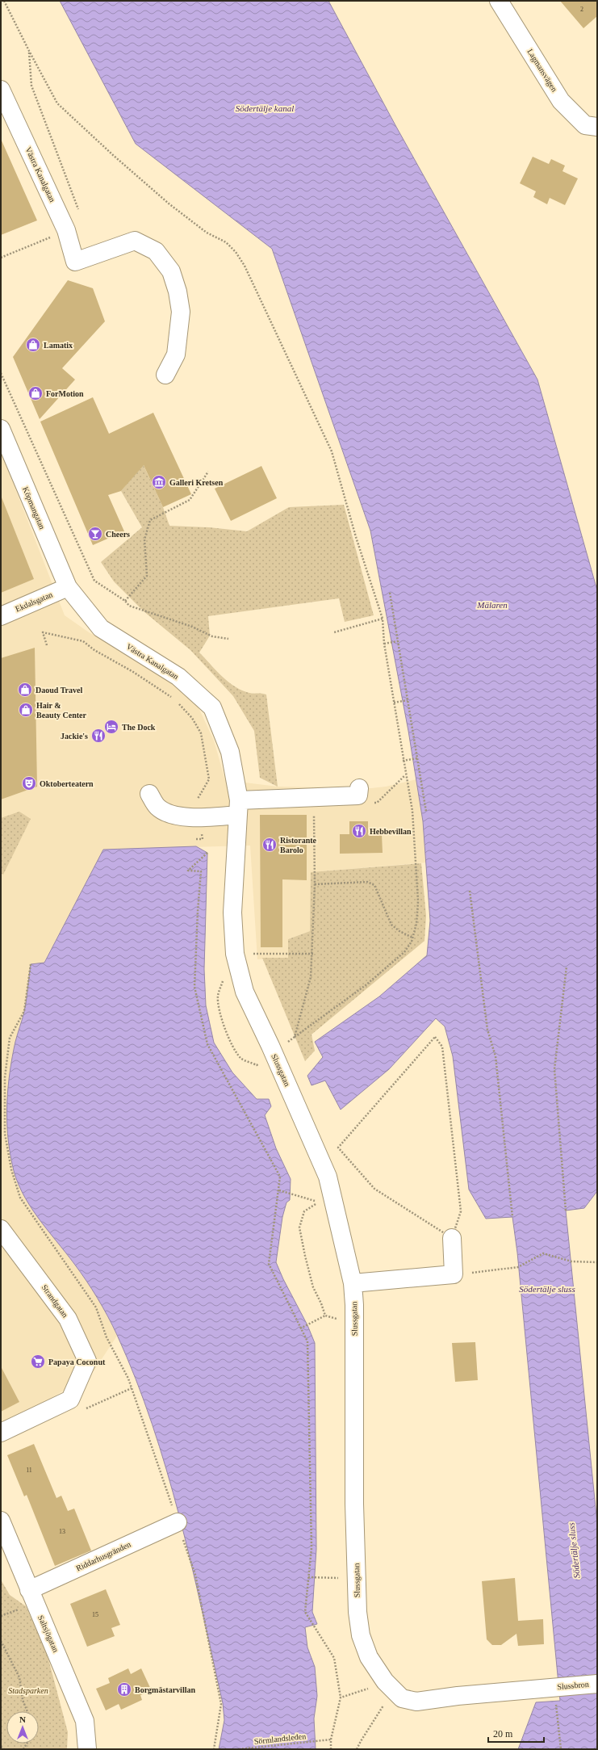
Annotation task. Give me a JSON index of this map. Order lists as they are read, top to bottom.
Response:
{
  "streets": {
    "street": [
      "Lagmansvägen",
      "Västra Kanalgatan",
      "Köpmangatan",
      "Ekdalsgatan",
      "Slussgatan",
      "Strandgatan",
      "Riddarhusgränden",
      "Saltsjögatan",
      "Slussbron"
    ],
    "path": ["Sörmlandsleden"]
  },
  "crossings": [
    ["Västra Kanalgatan", "Köpmangatan"],
    ["Västra Kanalgatan", "Ekdalsgatan"],
    ["Västra Kanalgatan", "Slussgatan"],
    ["Köpmangatan", "Ekdalsgatan"],
    ["Slussgatan", "Slussbron"],
    ["Riddarhusgränden", "Saltsjögatan"]
  ],
  "water": ["Södertälje kanal", "Mälaren", "Södertälje sluss"],
  "parks": ["Stadsparken"],
  "places": {
    "shop": [
      "Lamatix",
      "ForMotion",
      "Daoud Travel",
      "Hair & Beauty Center"
    ],
    "museum": ["Galleri Kretsen"],
    "bar": ["Cheers"],
    "hotel": ["The Dock"],
    "restaurant": ["Jackie's", "Hebbevillan", "Ristorante Barolo"],
    "theatre": ["Oktoberteatern"],
    "supermarket": ["Papaya Coconut"],
    "building": ["Borgmästarvillan"]
  },
  "house_numbers": [
    "2",
    "11",
    "13",
    "15"
  ],
  "scale_bar": "20 m",
  "north": "top"
}
